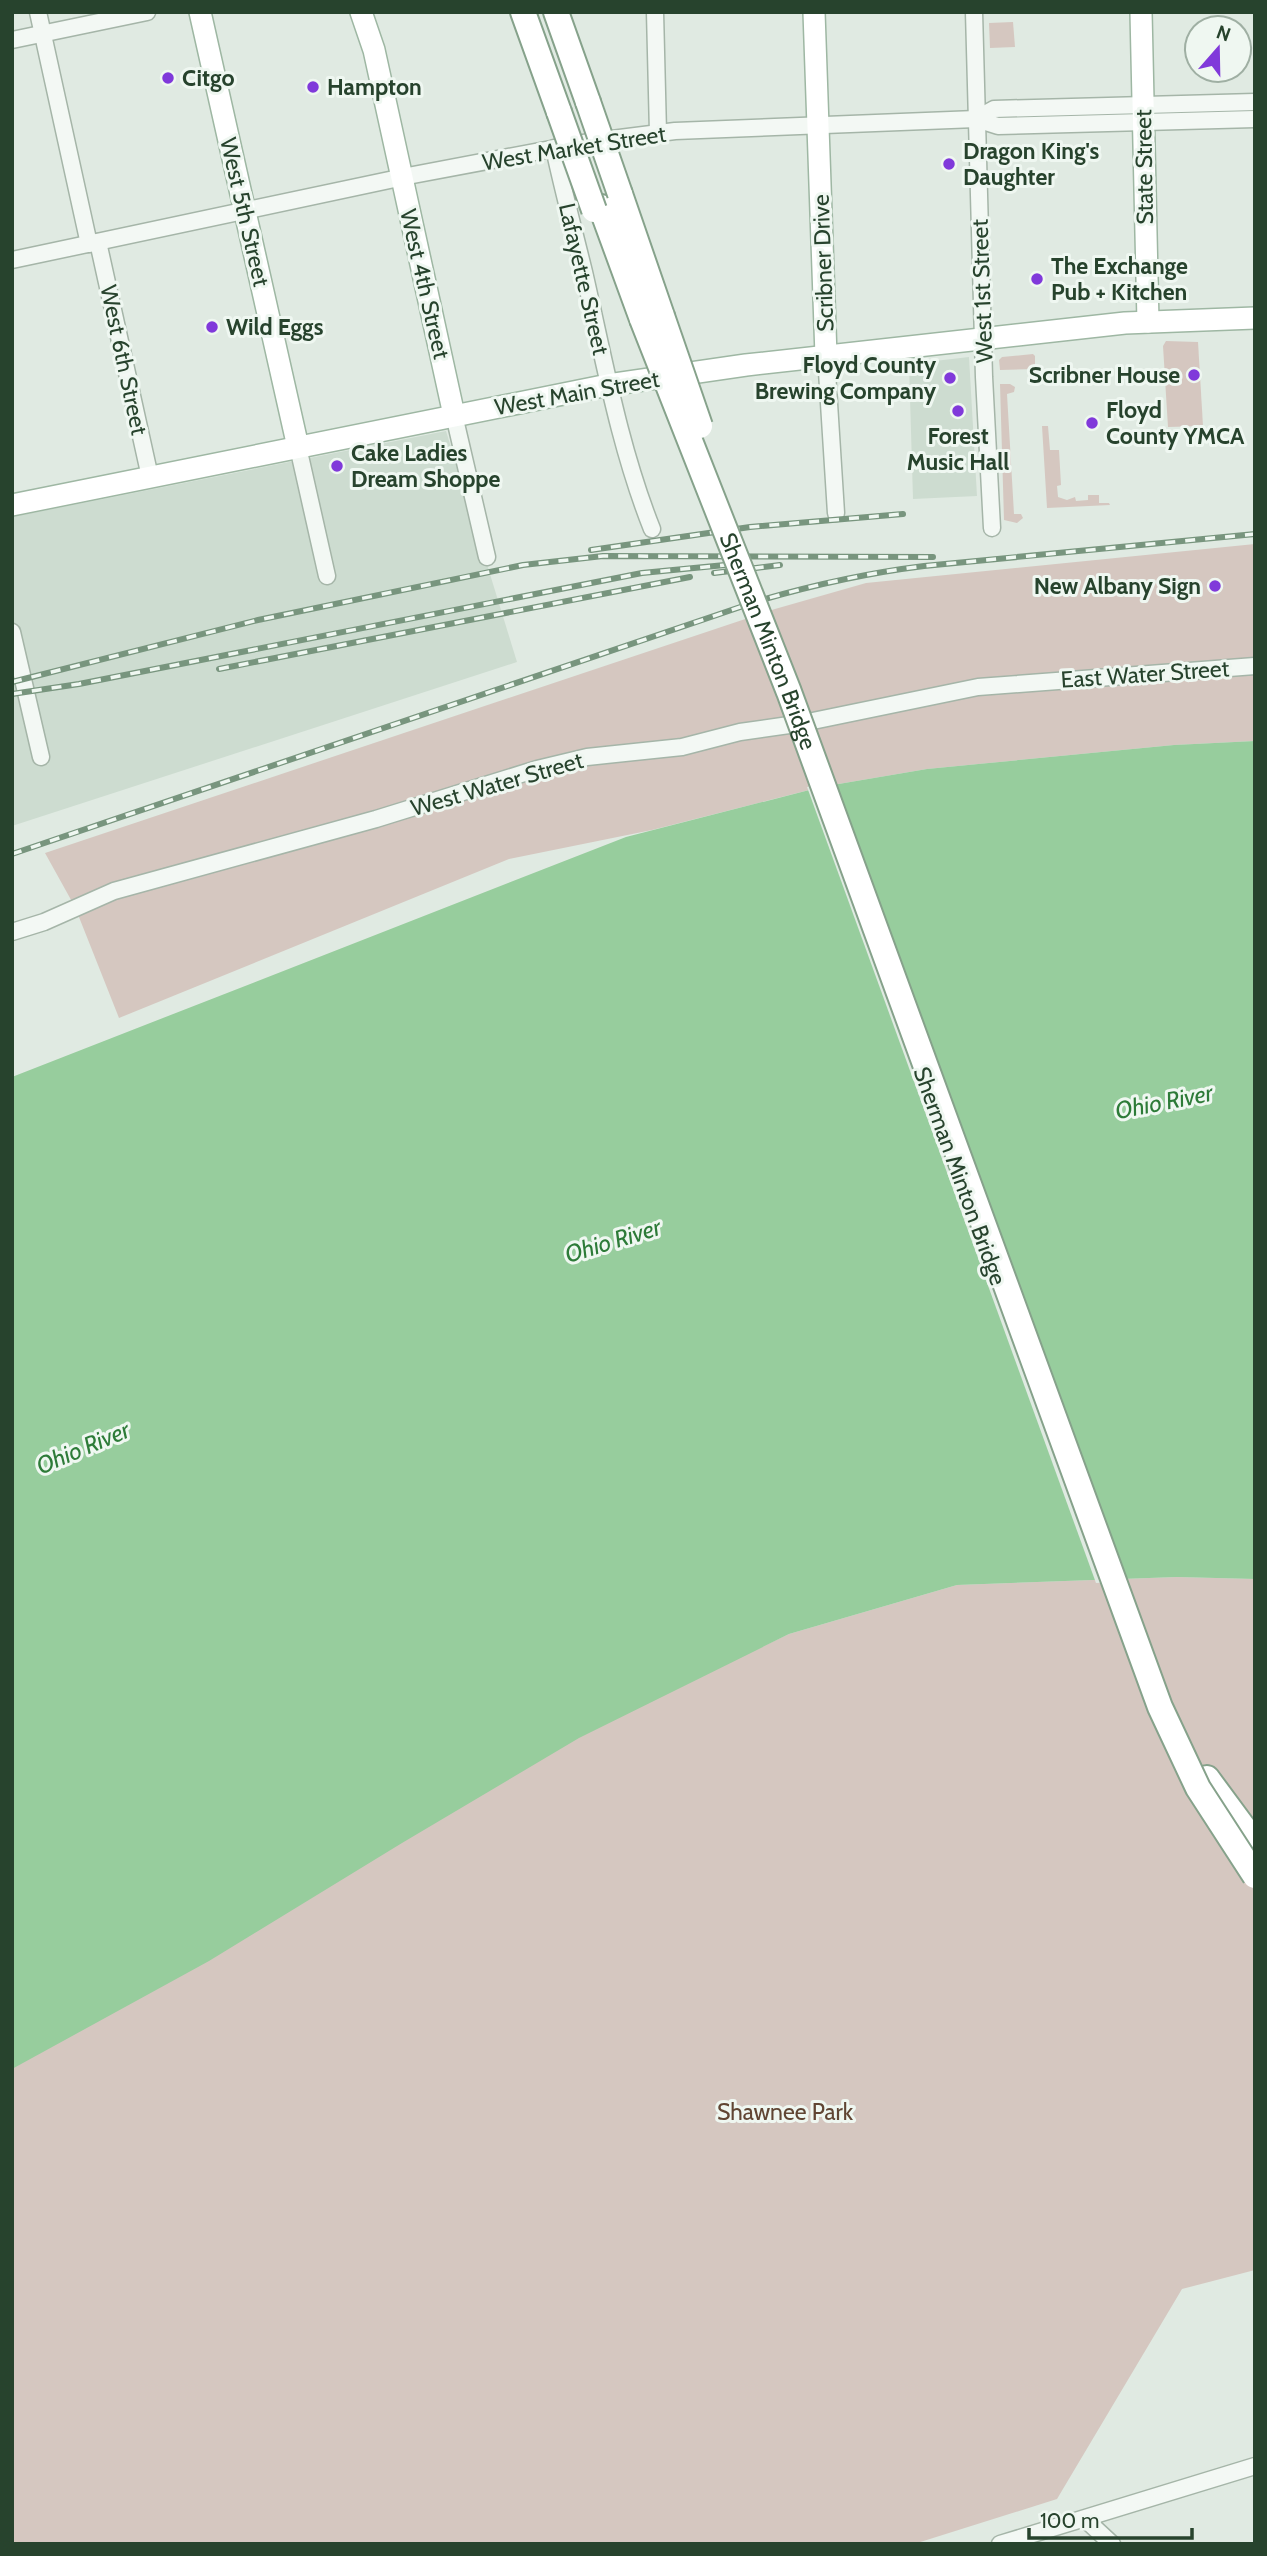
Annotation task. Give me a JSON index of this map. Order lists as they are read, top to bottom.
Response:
{
  "streets": {
    "highway": ["Sherman Minton Bridge"],
    "main road": [
      "State Street",
      "West 5th Street",
      "Scribner Drive",
      "West 4th Street",
      "West Main Street"
    ],
    "street": [
      "West Market Street",
      "Lafayette Street",
      "West 1st Street",
      "West 6th Street",
      "East Water Street",
      "West Water Street"
    ]
  },
  "crossings": [
    ["West Market Street", "State Street"],
    ["West Market Street", "West 5th Street"],
    ["West Market Street", "Scribner Drive"],
    ["West Market Street", "Lafayette Street"],
    ["West Market Street", "West 4th Street"],
    ["West Market Street", "West 1st Street"],
    ["West Market Street", "West 6th Street"],
    ["State Street", "West Main Street"],
    ["West 5th Street", "West Main Street"],
    ["Scribner Drive", "West Main Street"],
    ["Lafayette Street", "West Main Street"],
    ["West 4th Street", "West Main Street"],
    ["West 1st Street", "West Main Street"],
    ["West 6th Street", "West Main Street"],
    ["East Water Street", "West Water Street"]
  ],
  "water": ["Ohio River"],
  "parks": ["Shawnee Park"],
  "places": [
    "Citgo",
    "Hampton",
    "Dragon King's Daughter",
    "The Exchange Pub + Kitchen",
    "Wild Eggs",
    "Scribner House",
    "Floyd County Brewing Company",
    "Forest Music Hall",
    "Floyd County YMCA",
    "Cake Ladies Dream Shoppe",
    "New Albany Sign"
  ],
  "scale_bar": "100 m",
  "north": "top"
}
